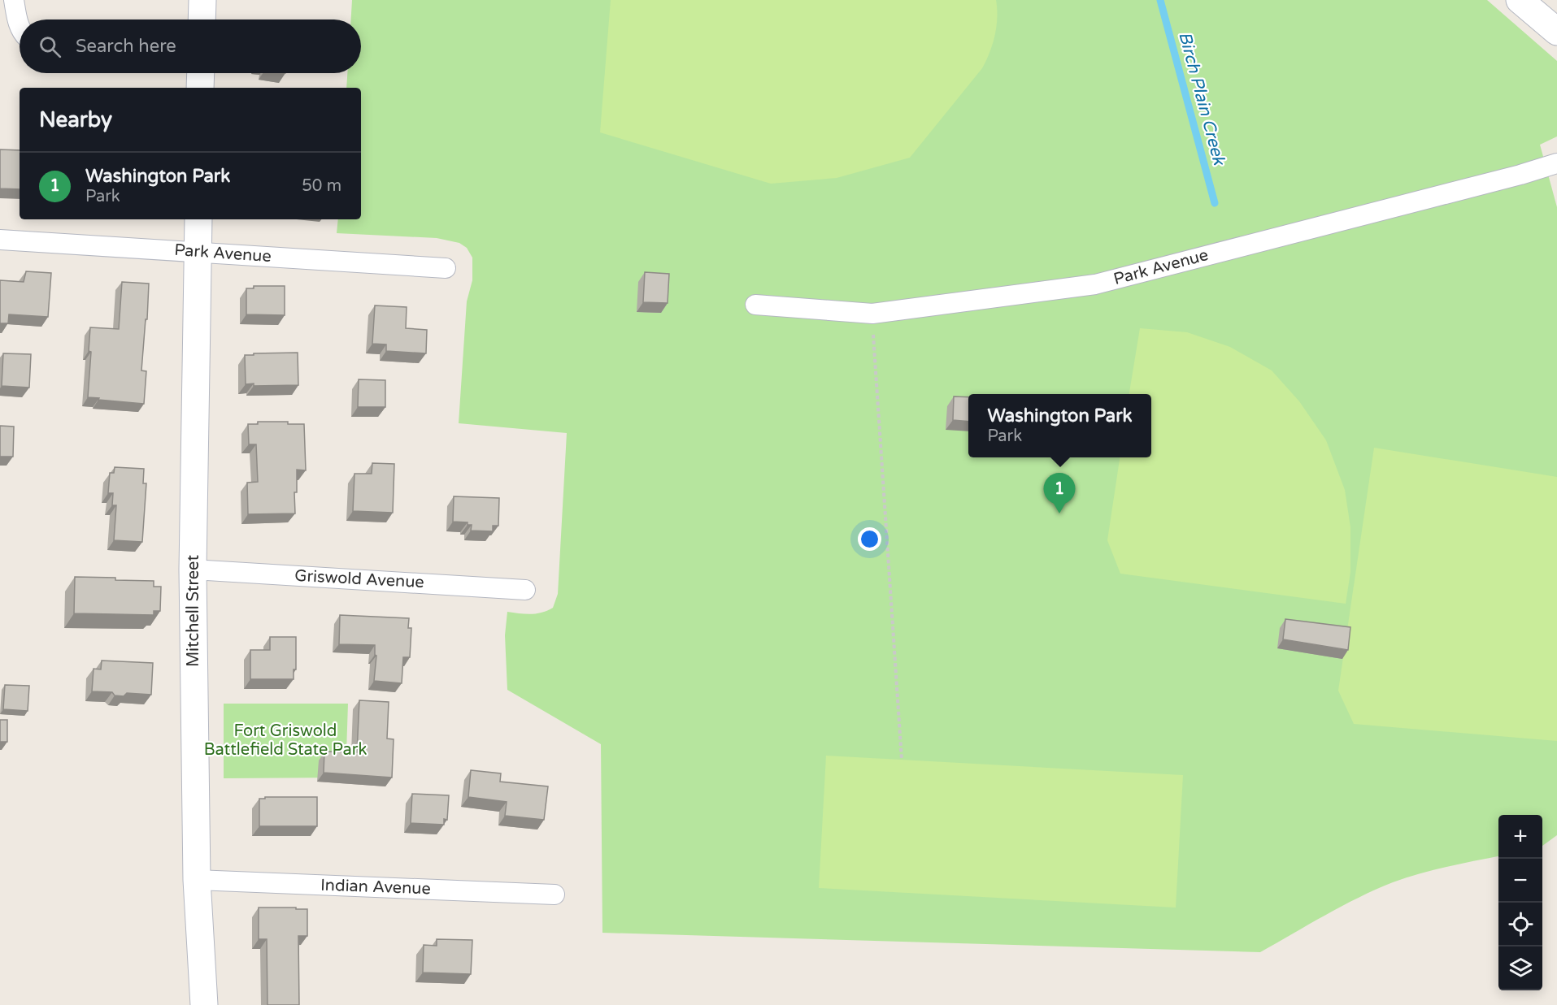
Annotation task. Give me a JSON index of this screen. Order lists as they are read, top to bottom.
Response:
{
  "streets": {
    "main road": ["Mitchell Street"],
    "street": ["Park Avenue", "Griswold Avenue", "Indian Avenue"]
  },
  "crossings": [
    ["Park Avenue", "Mitchell Street"],
    ["Griswold Avenue", "Mitchell Street"],
    ["Mitchell Street", "Indian Avenue"]
  ],
  "water": ["Birch Plain Creek"],
  "parks": ["Fort Griswold Battlefield State Park"],
  "page": {
    "search": "Search here",
    "heading": "Nearby",
    "list": [
      {
        "mark": "1",
        "name": "Washington Park",
        "note": "Park",
        "value": "50 m"
      }
    ],
    "popup": ["Washington Park", "Park"],
    "pins": "1",
    "map_buttons": ["+", "−"]
  }
}
